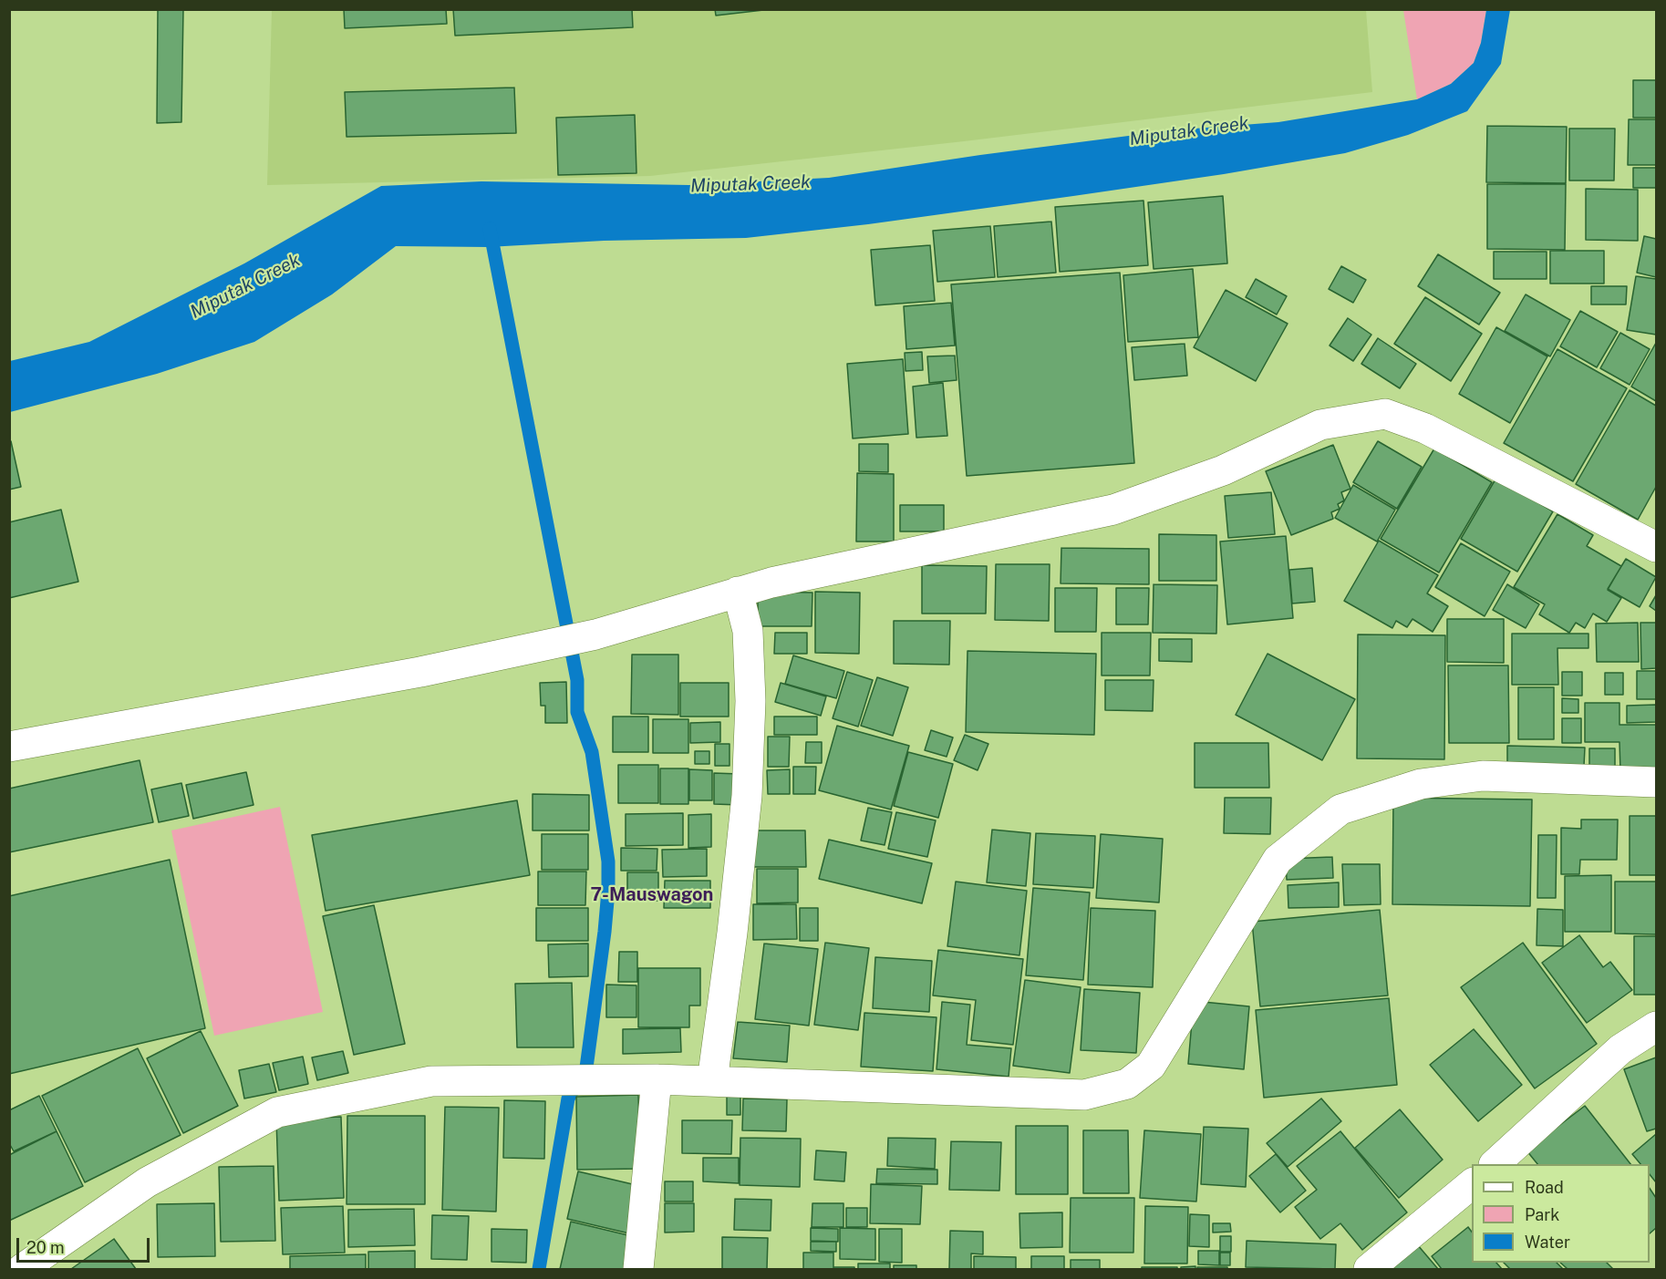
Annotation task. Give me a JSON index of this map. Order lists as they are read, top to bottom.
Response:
{
  "districts": ["7-Mauswagon"],
  "water": ["Miputak Creek"],
  "legend": ["Road", "Park", "Water"],
  "scale_bar": "20 m"
}
